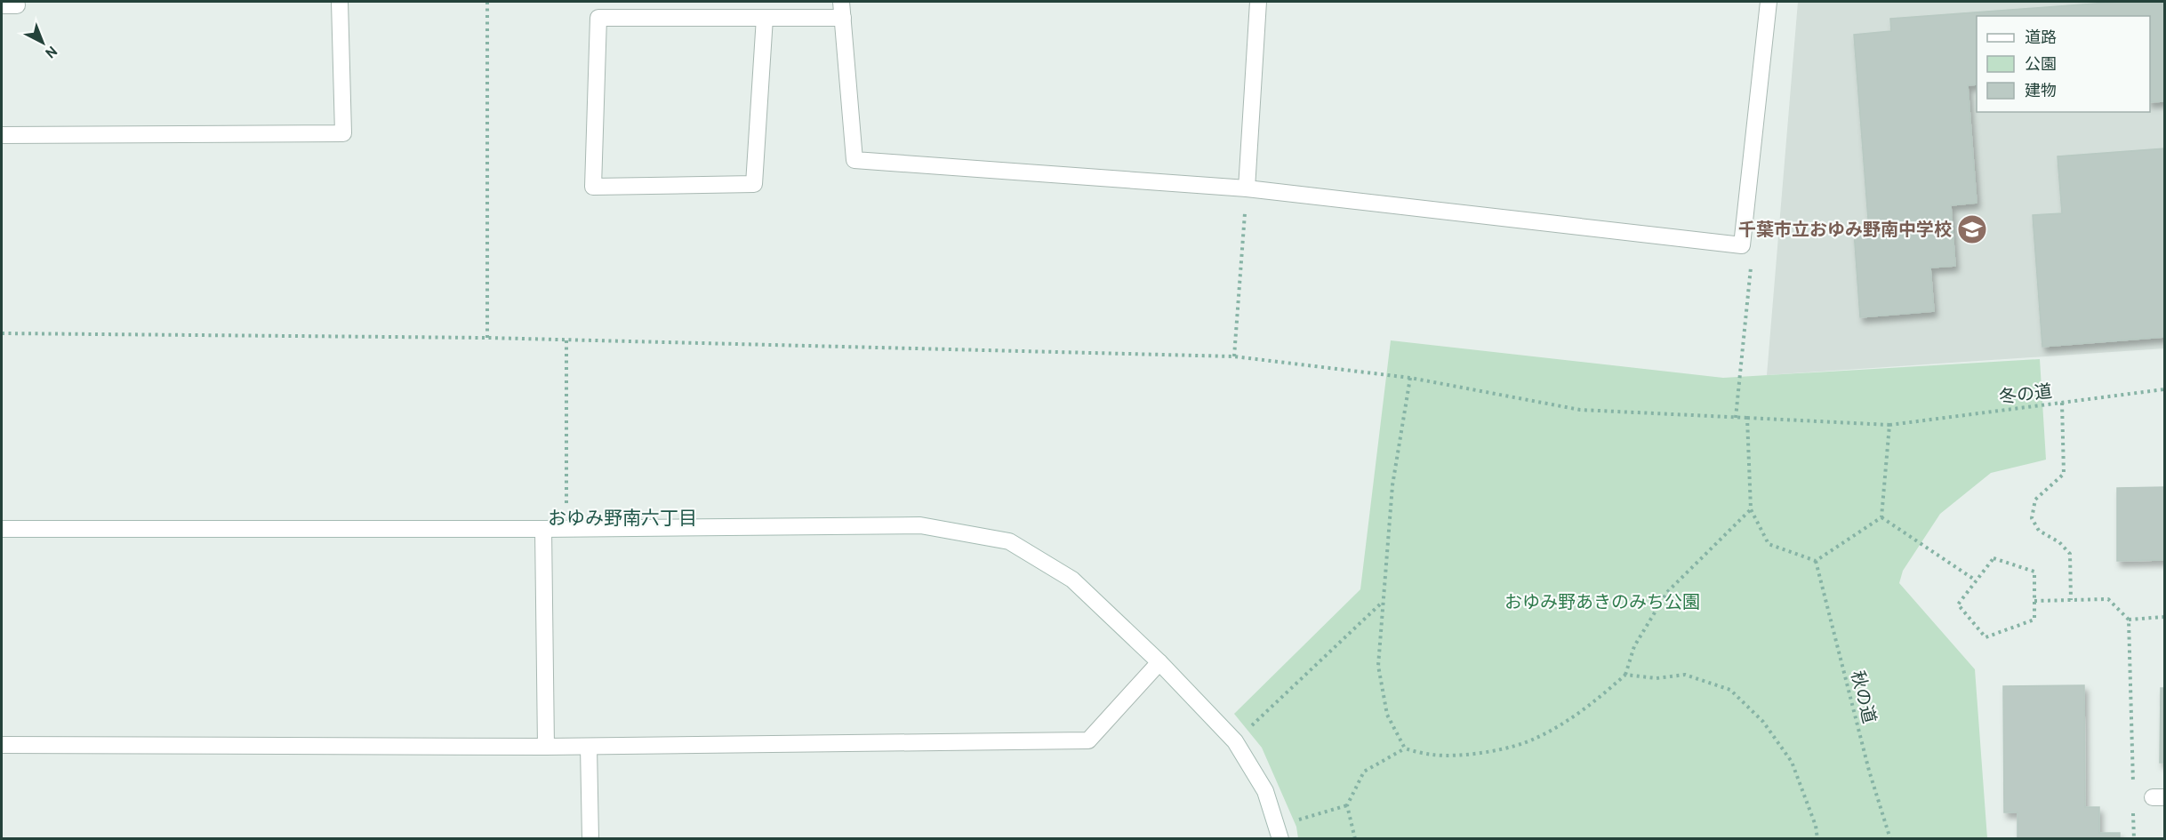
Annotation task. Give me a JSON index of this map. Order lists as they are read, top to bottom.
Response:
{
  "streets": {
    "path": ["冬の道", "秋の道"]
  },
  "districts": ["おゆみ野南六丁目"],
  "parks": ["おゆみ野あきのみち公園"],
  "places": {
    "school or university": ["千葉市立おゆみ野南中学校"]
  },
  "legend": ["道路", "公園", "建物"],
  "north": "bottom right"
}
